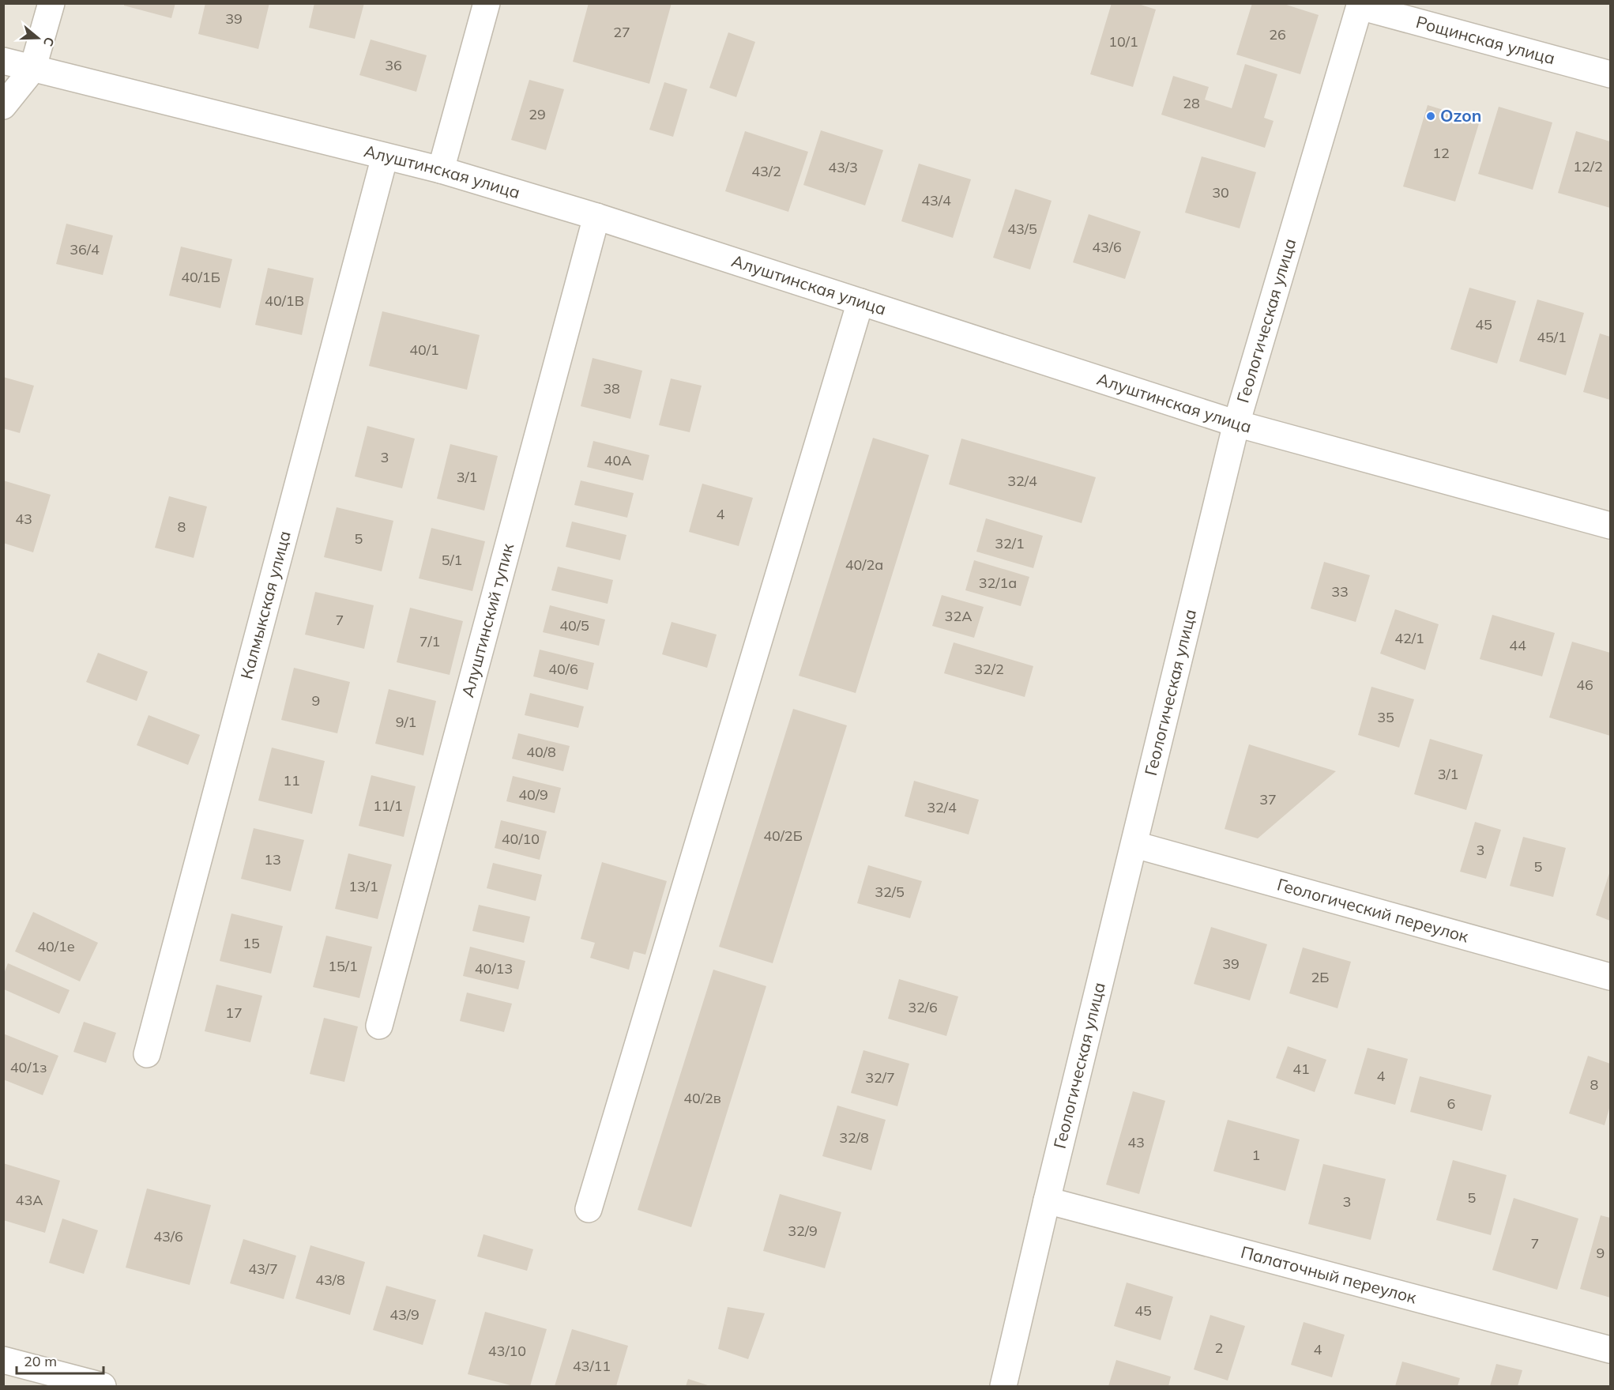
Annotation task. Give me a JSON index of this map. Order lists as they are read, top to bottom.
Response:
{
  "streets": {
    "street": [
      "Рощинская улица",
      "Алуштинская улица",
      "Геологическая улица",
      "Калмыкская улица",
      "Алуштинский тупик",
      "Геологический переулок",
      "Палаточный переулок"
    ]
  },
  "crossings": [
    ["Рощинская улица", "Геологическая улица"],
    ["Алуштинская улица", "Геологическая улица"],
    ["Алуштинская улица", "Калмыкская улица"],
    ["Алуштинская улица", "Алуштинский тупик"],
    ["Геологическая улица", "Геологический переулок"],
    ["Геологическая улица", "Палаточный переулок"]
  ],
  "places": ["Ozon"],
  "house_numbers": [
    "39",
    "27",
    "26",
    "10/1",
    "36",
    "28",
    "29",
    "12",
    "12/2",
    "43/3",
    "43/2",
    "30",
    "43/4",
    "43/5",
    "43/6",
    "36/4",
    "40/1Б",
    "40/1В",
    "45",
    "45/1",
    "40/1",
    "38",
    "3",
    "40А",
    "3/1",
    "32/4",
    "4",
    "43",
    "8",
    "5",
    "32/1",
    "5/1",
    "40/2а",
    "32/1а",
    "33",
    "32А",
    "7",
    "40/5",
    "42/1",
    "7/1",
    "44",
    "40/6",
    "32/2",
    "46",
    "9",
    "35",
    "9/1",
    "40/8",
    "3/1",
    "11",
    "40/9",
    "37",
    "11/1",
    "32/4",
    "40/2Б",
    "40/10",
    "3",
    "13",
    "5",
    "13/1",
    "32/5",
    "15",
    "40/1е",
    "39",
    "15/1",
    "40/13",
    "2Б",
    "32/6",
    "17",
    "40/1з",
    "41",
    "4",
    "32/7",
    "8",
    "40/2в",
    "6",
    "32/8",
    "43",
    "1",
    "5",
    "43А",
    "3",
    "32/9",
    "43/6",
    "7",
    "9",
    "43/7",
    "43/8",
    "45",
    "43/9",
    "2",
    "4",
    "43/10",
    "43/11"
  ],
  "scale_bar": "20 m",
  "north": "right"
}
